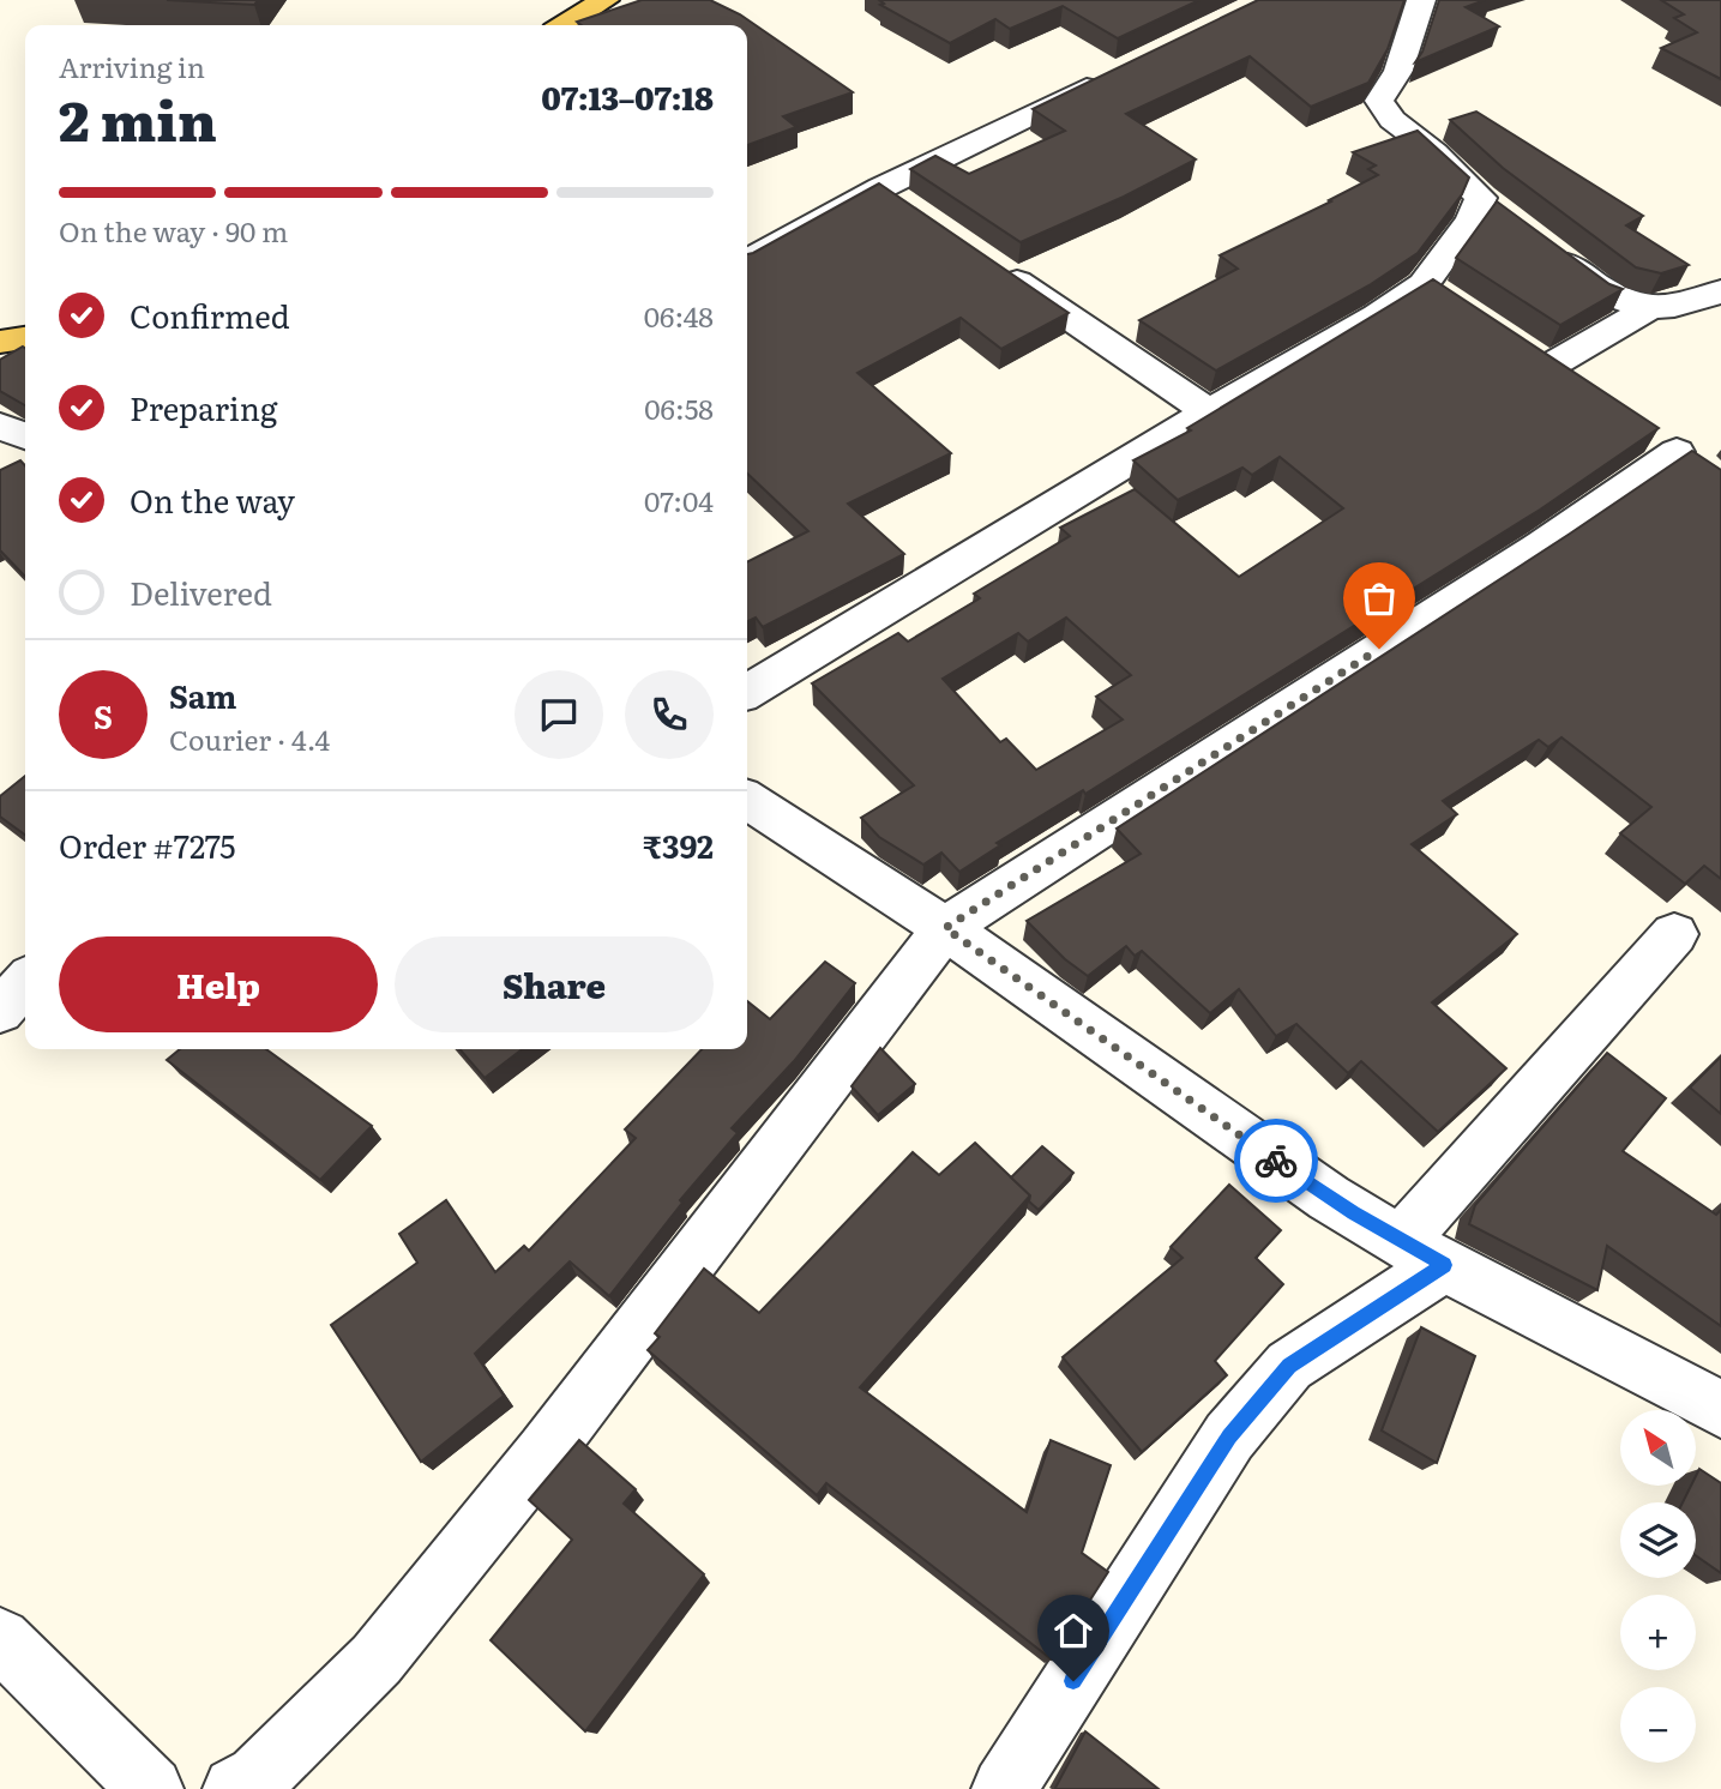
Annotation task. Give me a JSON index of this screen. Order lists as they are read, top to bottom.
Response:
{
  "north": "top left",
  "page": {
    "heading": ["2 min", "Arriving in", "07:13–07:18"],
    "panel": [
      "Sam",
      "Courier · 4.4",
      "Order #7275",
      "₹392"
    ],
    "bar": "On the way · 90 m",
    "list": [
      ["Confirmed", "06:48"],
      ["Preparing", "06:58"],
      ["On the way", "07:04"],
      "Delivered"
    ],
    "round": "S",
    "buttons": ["Help", "Share"],
    "map_buttons": ["+", "−"]
  }
}
